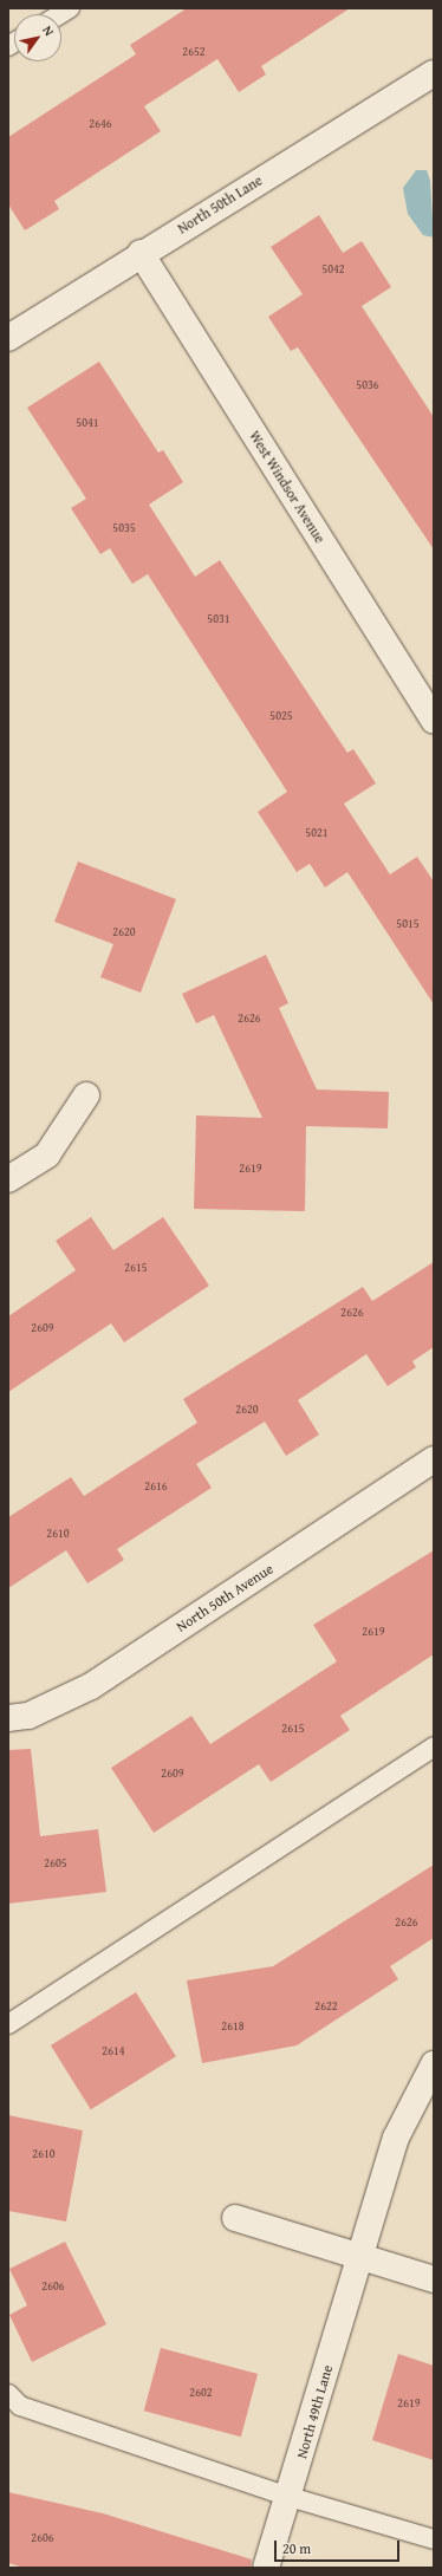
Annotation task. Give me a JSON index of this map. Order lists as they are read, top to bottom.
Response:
{
  "streets": {
    "street": [
      "North 50th Lane",
      "West Windsor Avenue",
      "North 50th Avenue",
      "North 49th Lane"
    ]
  },
  "crossings": [
    ["North 50th Lane", "West Windsor Avenue"]
  ],
  "house_numbers": [
    "2652",
    "2646",
    "5042",
    "5036",
    "5041",
    "5035",
    "5031",
    "5025",
    "5021",
    "5015",
    "2620",
    "2626",
    "2619",
    "2615",
    "2626",
    "2609",
    "2620",
    "2616",
    "2610",
    "2619",
    "2615",
    "2609",
    "2605",
    "2626",
    "2622",
    "2618",
    "2614",
    "2610",
    "2606",
    "2602",
    "2619",
    "2606"
  ],
  "scale_bar": "20 m",
  "north": "top right"
}
